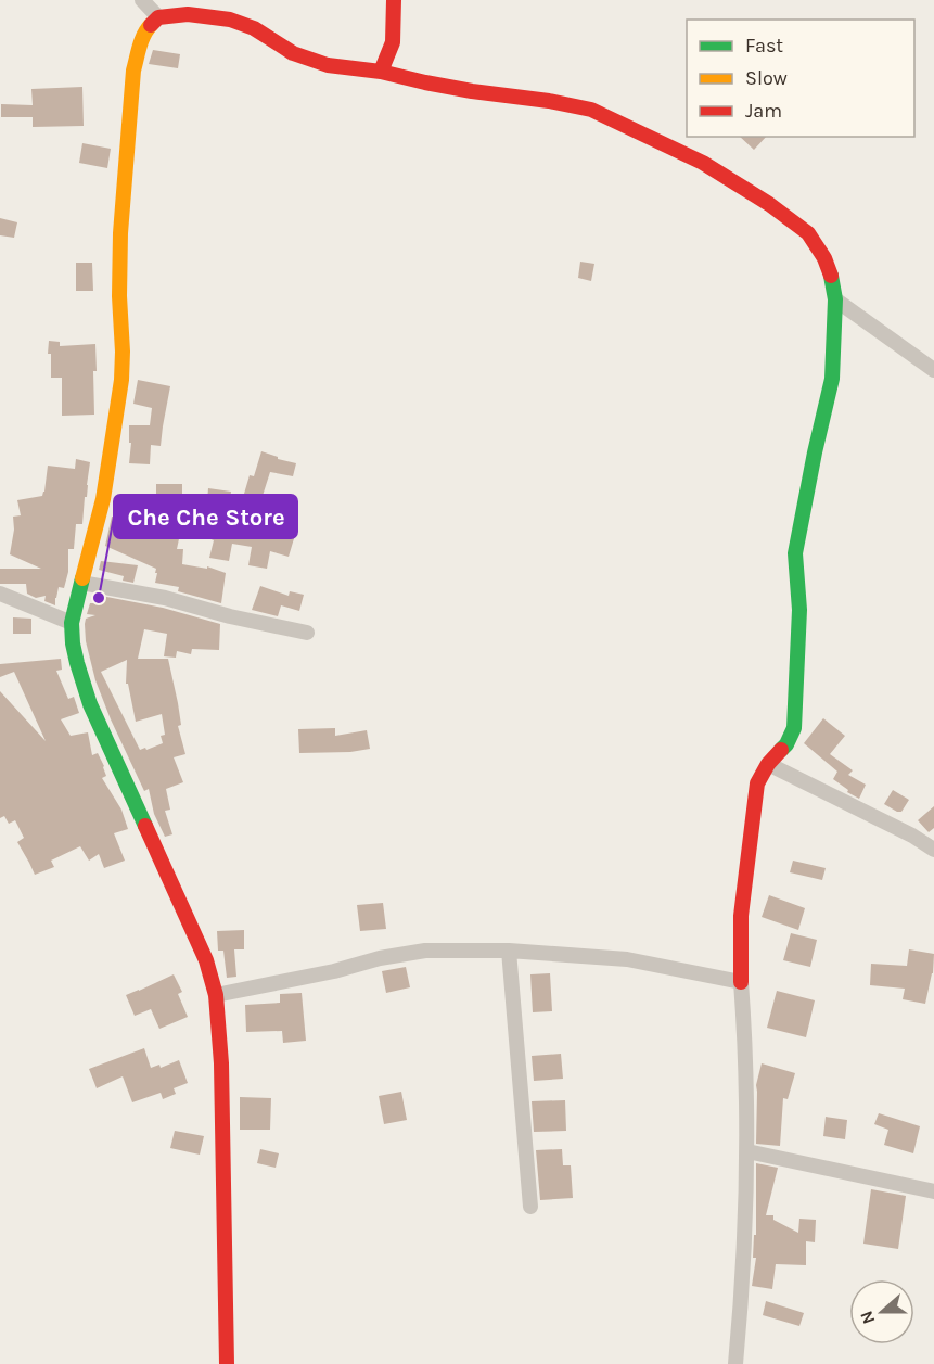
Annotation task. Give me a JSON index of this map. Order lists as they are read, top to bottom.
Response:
{
  "places": ["Che Che Store"],
  "legend": ["Fast", "Slow", "Jam"],
  "north": "left"
}
